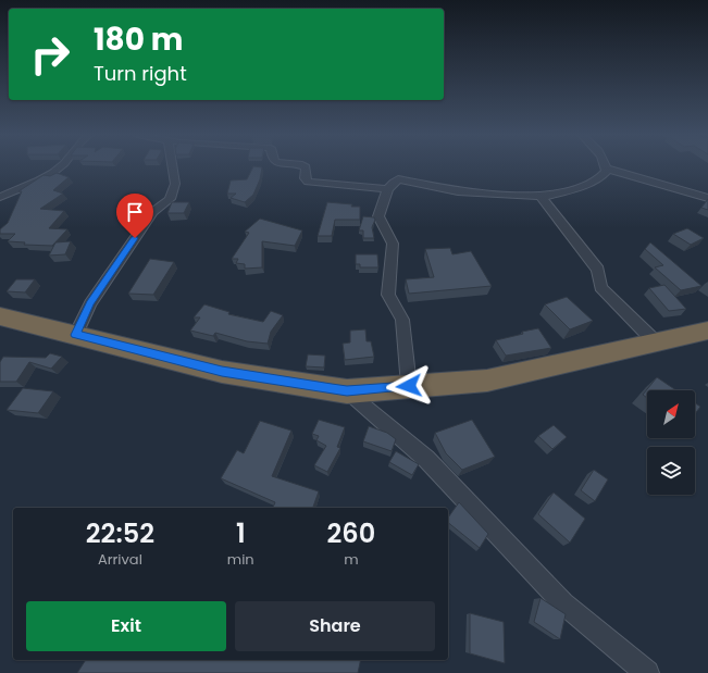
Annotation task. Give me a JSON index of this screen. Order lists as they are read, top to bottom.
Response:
{
  "north": "top right",
  "page": {
    "turn": ["180 m", "Turn right"],
    "eta": [
      "22:52",
      "Arrival",
      "1",
      "min",
      "260",
      "m"
    ],
    "buttons": ["Exit", "Share"]
  }
}
